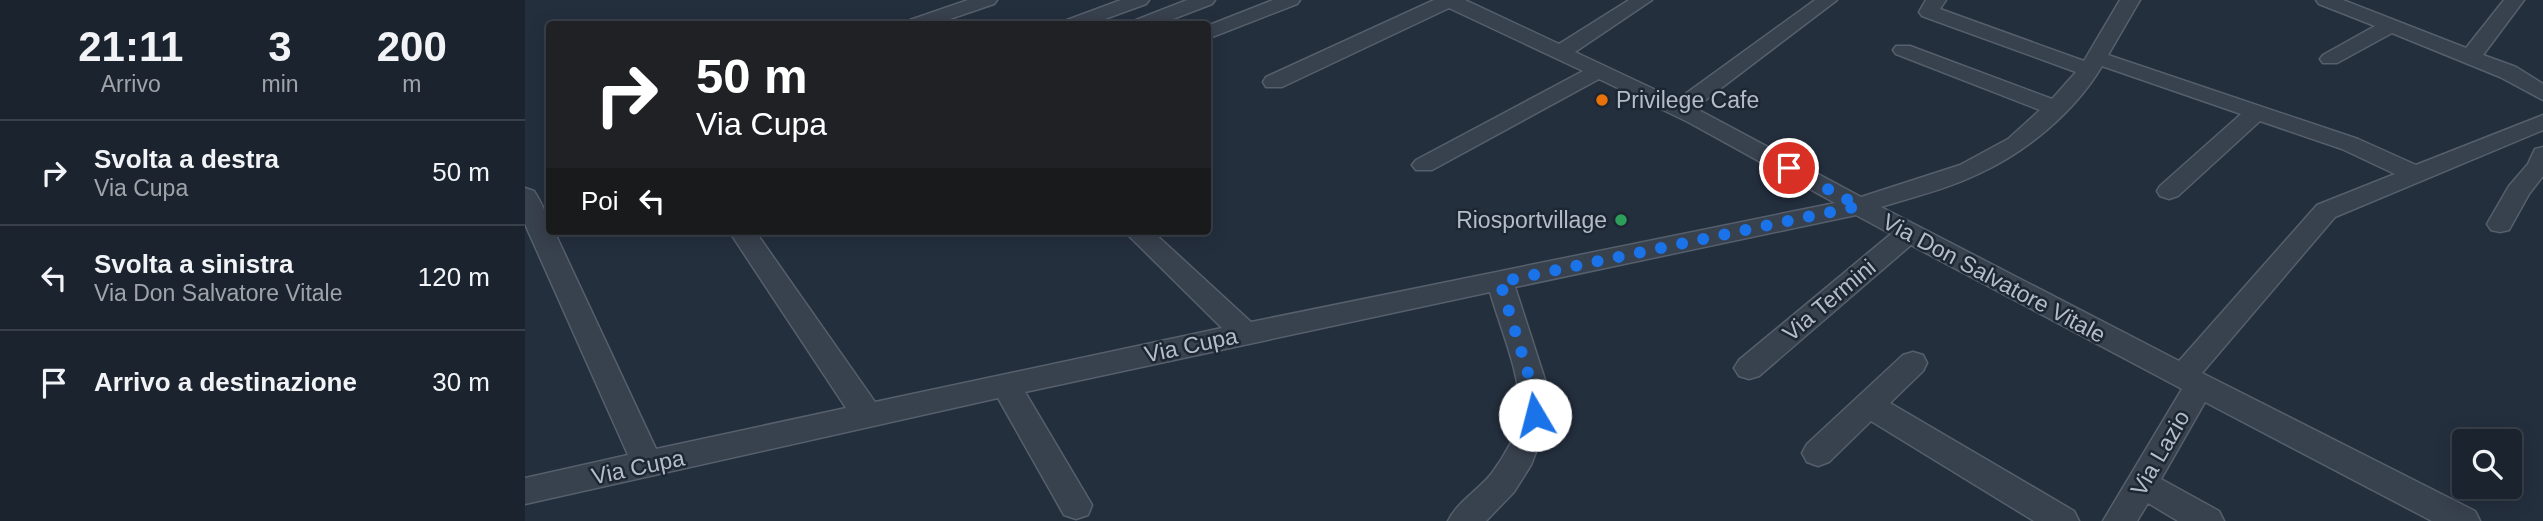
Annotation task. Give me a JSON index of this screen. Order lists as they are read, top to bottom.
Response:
{
  "streets": {
    "street": [
      "Via Don Salvatore Vitale",
      "Via Termini",
      "Via Cupa",
      "Via Lazio"
    ]
  },
  "crossings": [
    ["Via Don Salvatore Vitale", "Via Termini"],
    ["Via Don Salvatore Vitale", "Via Cupa"],
    ["Via Don Salvatore Vitale", "Via Lazio"]
  ],
  "places": ["Privilege Cafe", "Riosportvillage"],
  "page": {
    "eta": [
      "21:11",
      "Arrivo",
      "3",
      "min",
      "200",
      "m"
    ],
    "turn": ["50 m", "Via Cupa"],
    "list": [
      {
        "name": "Svolta a destra",
        "note": "Via Cupa",
        "value": "50 m"
      },
      {
        "name": "Svolta a sinistra",
        "note": "Via Don Salvatore Vitale",
        "value": "120 m"
      },
      {
        "name": "Arrivo a destinazione",
        "value": "30 m"
      }
    ],
    "then": "Poi"
  }
}
